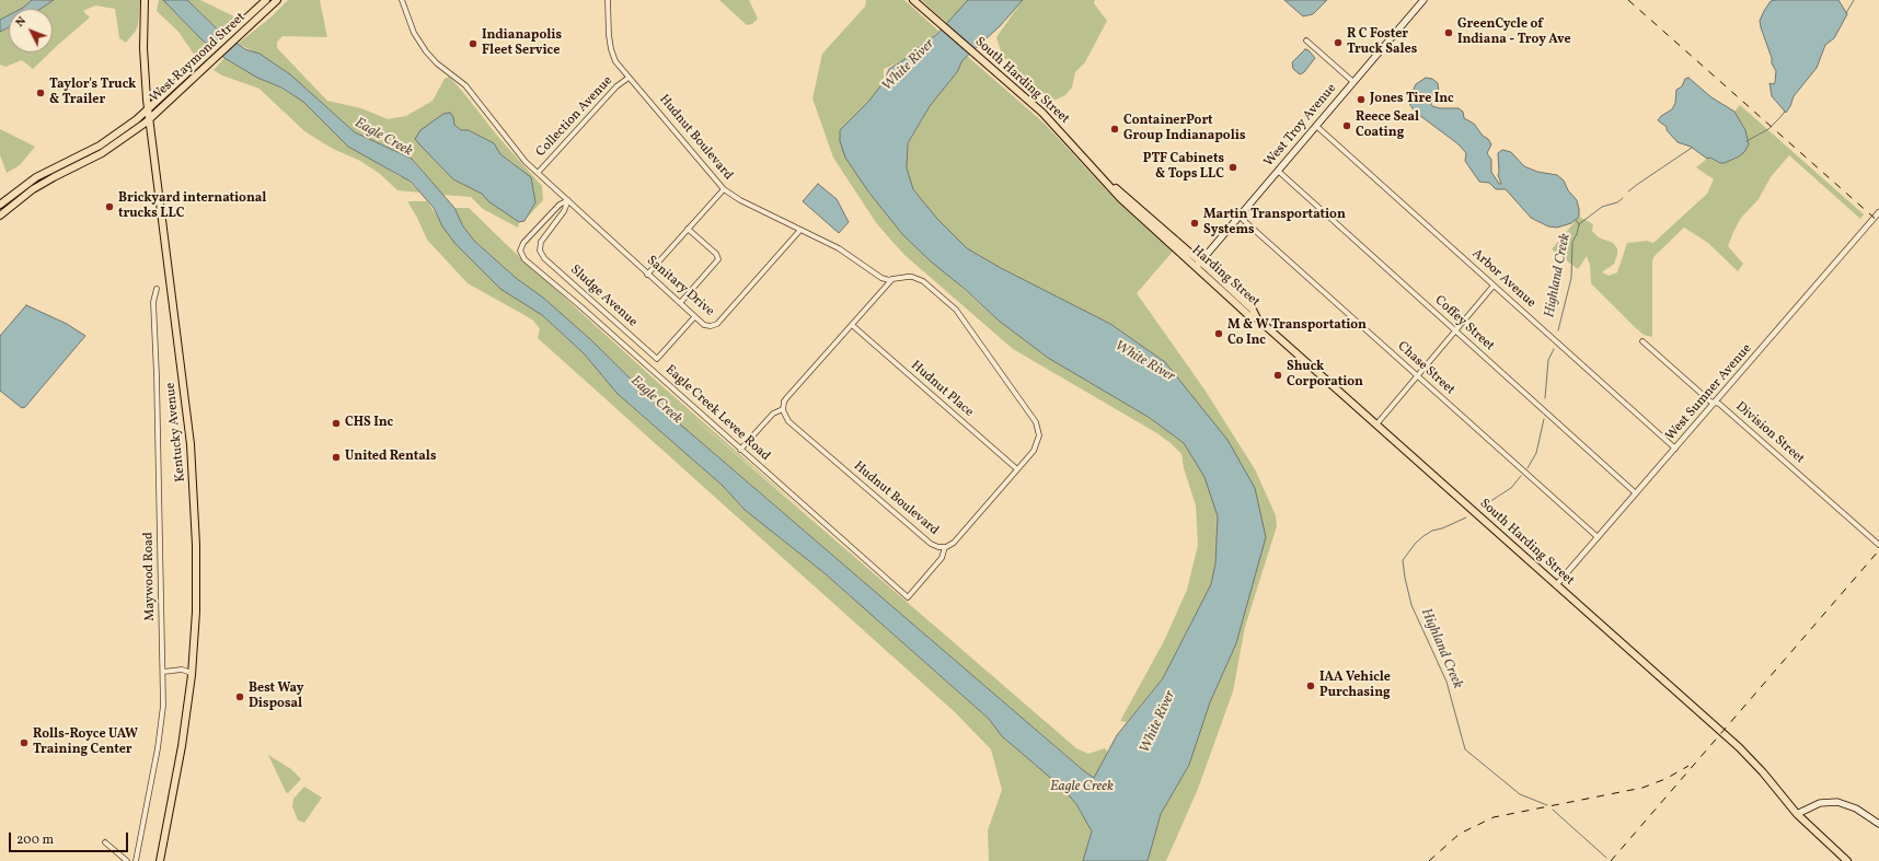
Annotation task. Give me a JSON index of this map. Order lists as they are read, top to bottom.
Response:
{
  "streets": {
    "main road": [
      "West Raymond Street",
      "South Harding Street",
      "West Troy Avenue",
      "Harding Street",
      "Kentucky Avenue"
    ],
    "street": [
      "Collection Avenue",
      "Hudnut Boulevard",
      "Arbor Avenue",
      "Sanitary Drive",
      "Sludge Avenue",
      "Coffey Street",
      "Chase Street",
      "Hudnut Place",
      "West Sumner Avenue",
      "Eagle Creek Levee Road",
      "Division Street",
      "Maywood Road"
    ]
  },
  "crossings": [
    ["West Raymond Street", "Kentucky Avenue"],
    ["South Harding Street", "Harding Street"],
    ["South Harding Street", "West Sumner Avenue"],
    ["Collection Avenue", "Hudnut Boulevard"],
    ["Collection Avenue", "Sanitary Drive"],
    ["West Troy Avenue", "Harding Street"],
    ["West Troy Avenue", "Arbor Avenue"],
    ["West Troy Avenue", "Coffey Street"],
    ["West Troy Avenue", "Chase Street"],
    ["Hudnut Boulevard", "Sanitary Drive"],
    ["Hudnut Boulevard", "Hudnut Place"],
    ["Hudnut Boulevard", "Eagle Creek Levee Road"],
    ["Arbor Avenue", "West Sumner Avenue"],
    ["Sanitary Drive", "Sludge Avenue"],
    ["Sanitary Drive", "Eagle Creek Levee Road"],
    ["Sludge Avenue", "Eagle Creek Levee Road"],
    ["Coffey Street", "West Sumner Avenue"],
    ["Chase Street", "West Sumner Avenue"],
    ["West Sumner Avenue", "Division Street"]
  ],
  "water": ["White River", "Eagle Creek", "Highland Creek"],
  "places": [
    "GreenCycle of Indiana - Troy Ave",
    "R C Foster Truck Sales",
    "Indianapolis Fleet Service",
    "Taylor's Truck & Trailer",
    "Jones Tire Inc",
    "Reece Seal Coating",
    "ContainerPort Group Indianapolis",
    "PTF Cabinets & Tops LLC",
    "Brickyard international trucks LLC",
    "Martin Transportation Systems",
    "M & W Transportation Co Inc",
    "Shuck Corporation",
    "CHS Inc",
    "United Rentals",
    "IAA Vehicle Purchasing",
    "Best Way Disposal",
    "Rolls-Royce UAW Training Center"
  ],
  "scale_bar": "200 m",
  "north": "top left"
}
